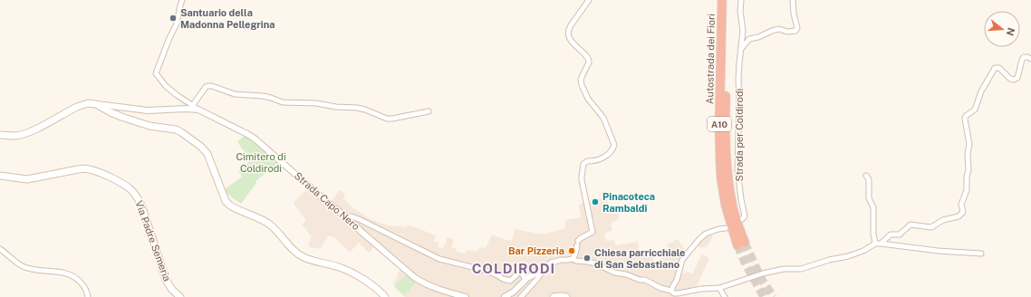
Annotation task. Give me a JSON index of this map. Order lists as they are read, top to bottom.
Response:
{
  "streets": {
    "highway": ["Autostrada dei Fiori", "A10"],
    "main road": ["Strada Capo Nero", "Via Padre Semeria"],
    "street": ["Strada per Coldirodi"]
  },
  "districts": ["COLDIRODI"],
  "parks": ["Cimitero di Coldirodi"],
  "places": [
    "Santuario della Madonna Pellegrina",
    "Pinacoteca Rambaldi",
    "Bar Pizzeria",
    "Chiesa parricchiale di San Sebastiano"
  ],
  "north": "right"
}
